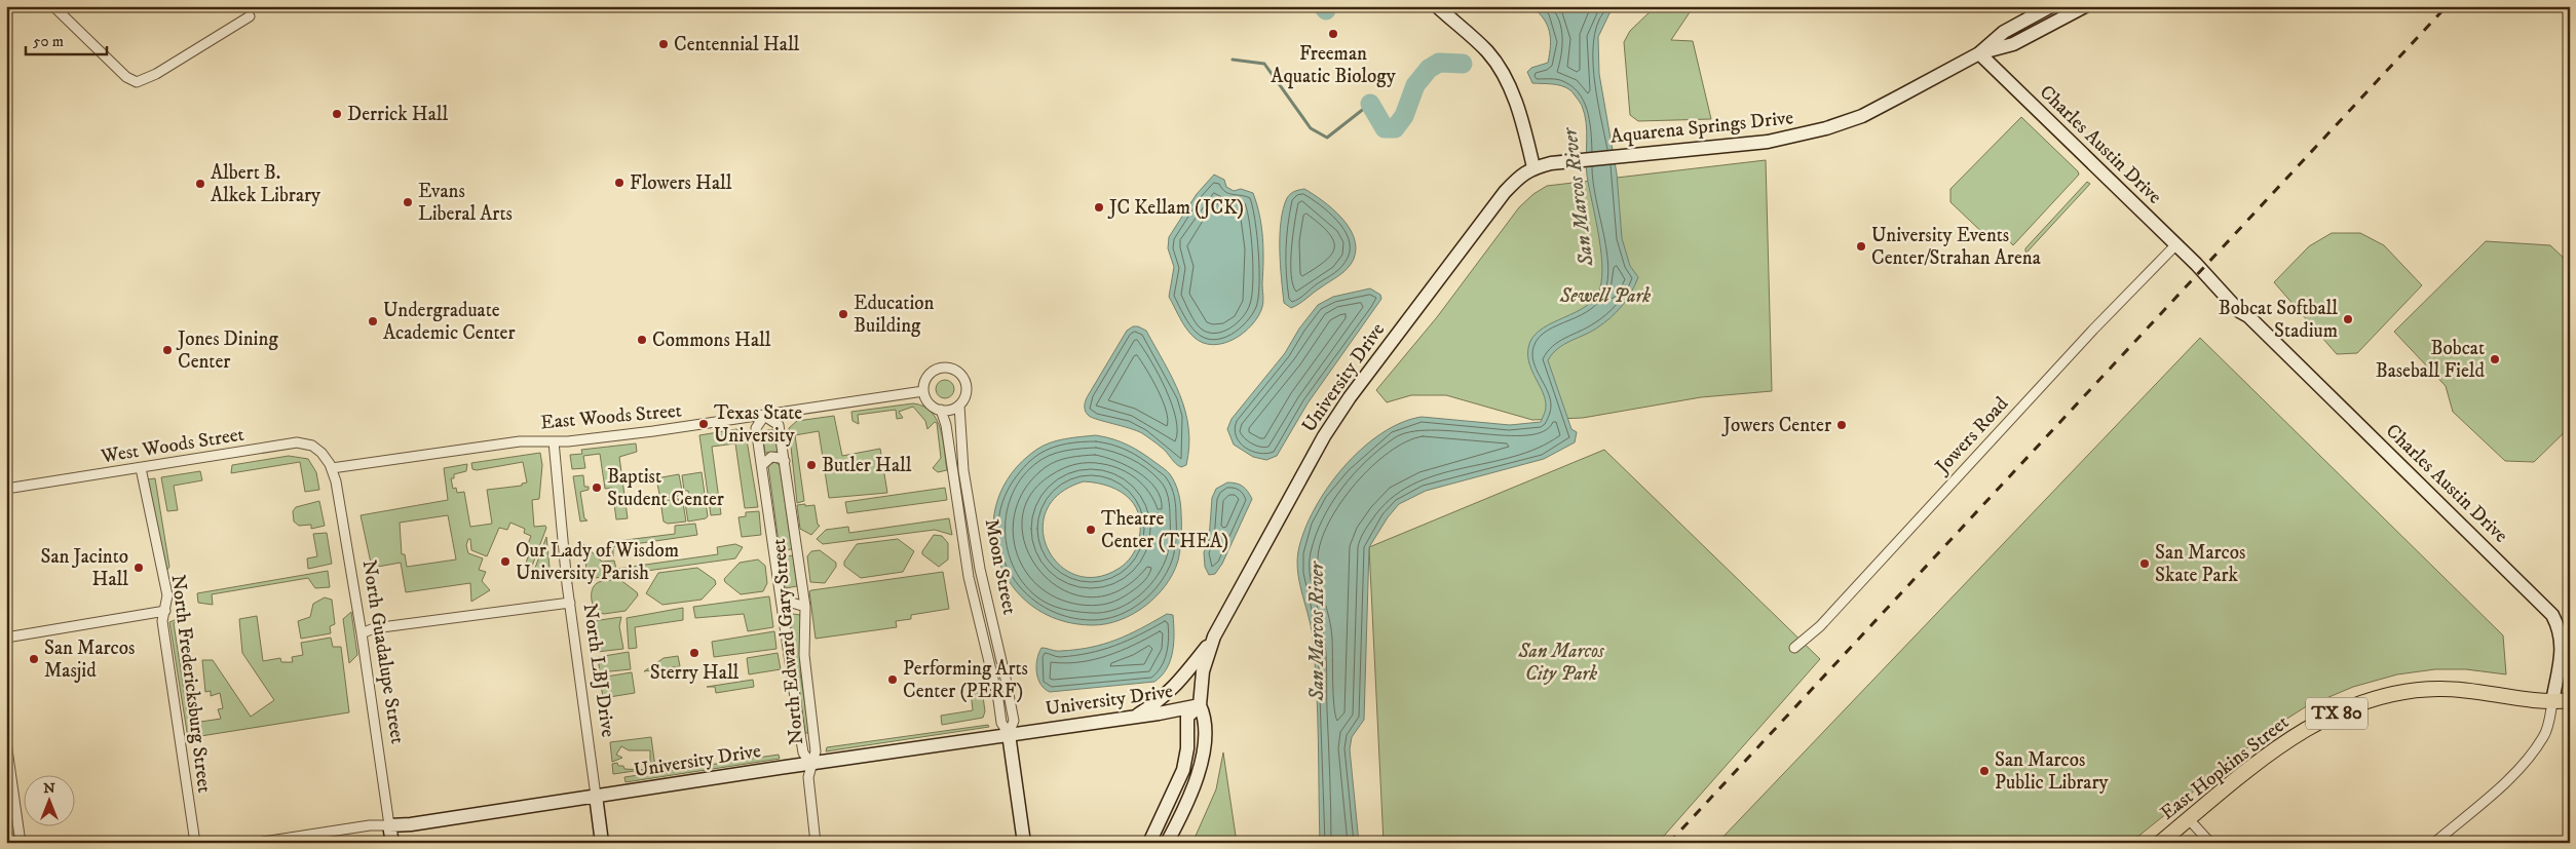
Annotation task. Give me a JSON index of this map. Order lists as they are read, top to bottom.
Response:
{
  "streets": {
    "main road": [
      "Aquarena Springs Drive",
      "Charles Austin Drive",
      "University Drive",
      "Moon Street",
      "North Guadalupe Street",
      "North LBJ Drive",
      "TX 80",
      "East Hopkins Street"
    ],
    "street": [
      "East Woods Street",
      "Jowers Road",
      "West Woods Street",
      "North Edward Gary Street",
      "North Fredericksburg Street"
    ]
  },
  "crossings": [
    ["Aquarena Springs Drive", "Charles Austin Drive"],
    ["Aquarena Springs Drive", "University Drive"],
    ["Charles Austin Drive", "Jowers Road"],
    ["Charles Austin Drive", "East Hopkins Street"],
    ["University Drive", "Moon Street"],
    ["University Drive", "North Edward Gary Street"],
    ["University Drive", "North Guadalupe Street"],
    ["University Drive", "North LBJ Drive"],
    ["East Woods Street", "West Woods Street"],
    ["East Woods Street", "Moon Street"],
    ["East Woods Street", "North Edward Gary Street"],
    ["East Woods Street", "North Guadalupe Street"],
    ["East Woods Street", "North LBJ Drive"],
    ["West Woods Street", "North Guadalupe Street"],
    ["West Woods Street", "North Fredericksburg Street"]
  ],
  "water": ["San Marcos River"],
  "parks": ["Sewell Park", "San Marcos City Park"],
  "places": [
    "Freeman Aquatic Biology",
    "Centennial Hall",
    "Derrick Hall",
    "Flowers Hall",
    "Albert B. Alkek Library",
    "Evans Liberal Arts",
    "JC Kellam (JCK)",
    "University Events Center/Strahan Arena",
    "Education Building",
    "Bobcat Softball Stadium",
    "Undergraduate Academic Center",
    "Commons Hall",
    "Jones Dining Center",
    "Bobcat Baseball Field",
    "Texas State University",
    "Jowers Center",
    "Butler Hall",
    "Baptist Student Center",
    "Theatre Center (THEA)",
    "Our Lady of Wisdom University Parish",
    "San Marcos Skate Park",
    "San Jacinto Hall",
    "Sterry Hall",
    "San Marcos Masjid",
    "Performing Arts Center (PERF)",
    "San Marcos Public Library"
  ],
  "scale_bar": "50 m",
  "north": "top"
}
